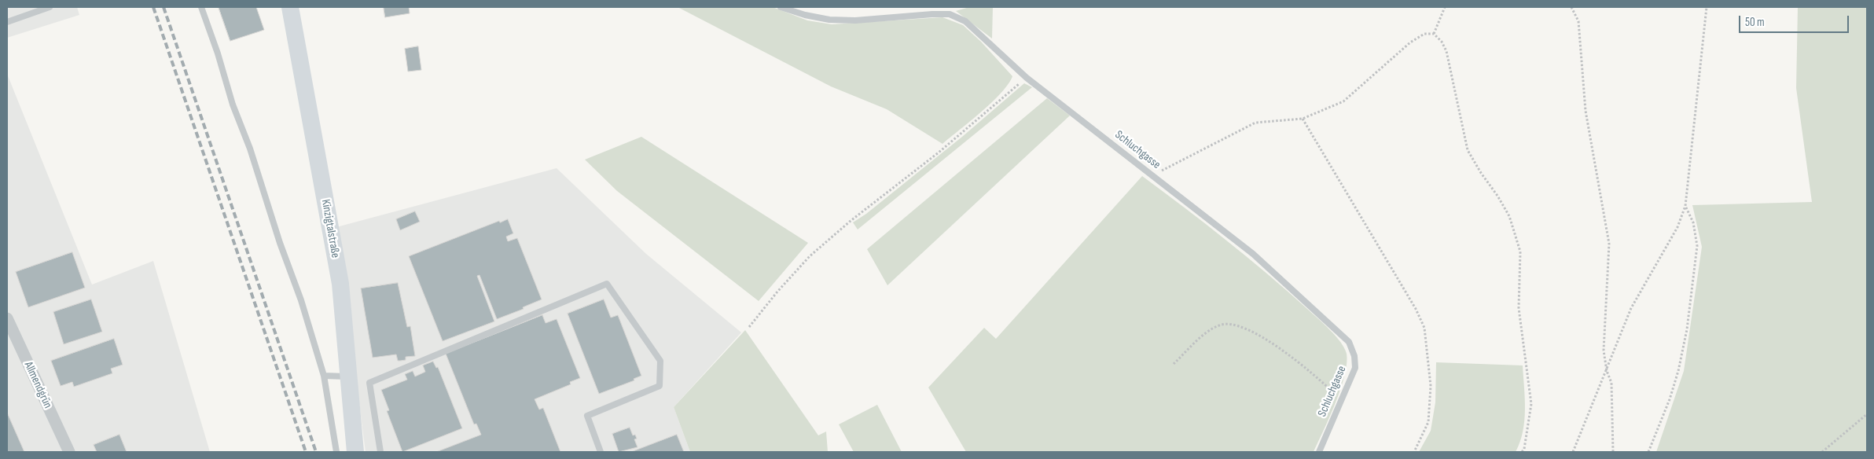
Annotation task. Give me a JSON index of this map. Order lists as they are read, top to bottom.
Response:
{
  "streets": {
    "main road": ["Kinzigtalstraße"],
    "street": ["Allmendgrün"],
    "lane": ["Schluchgasse"]
  },
  "scale_bar": "50 m"
}
